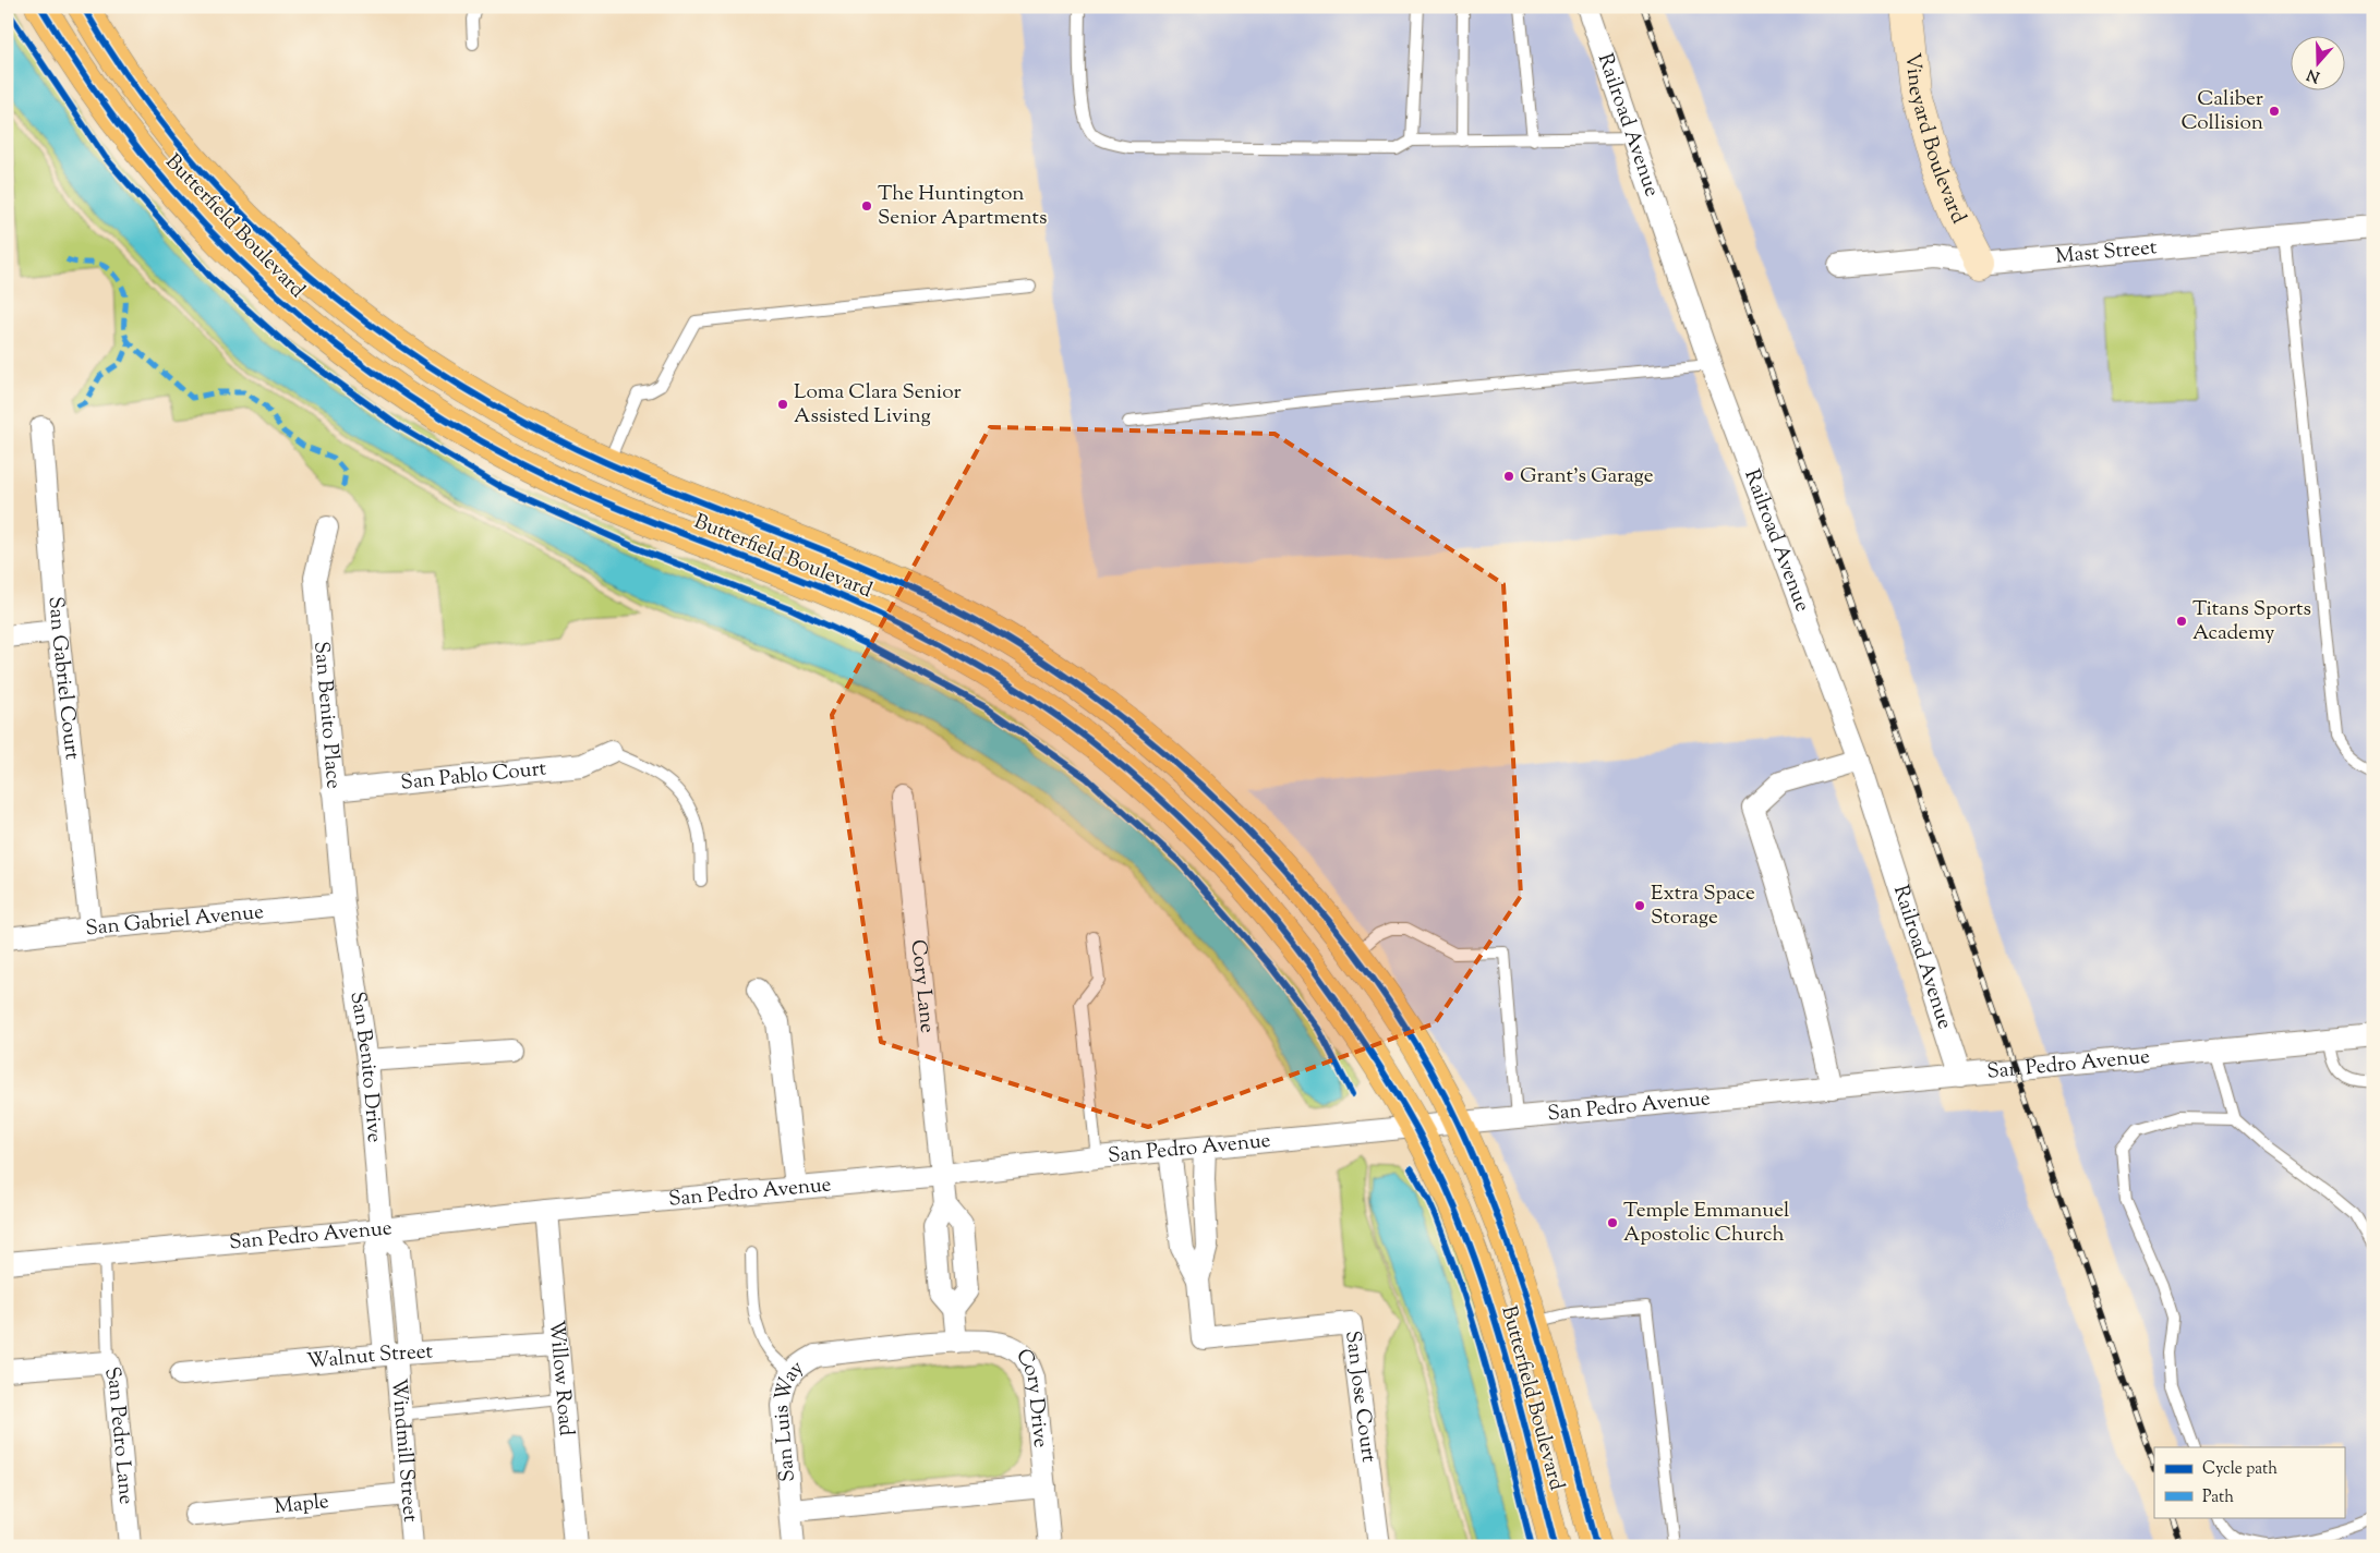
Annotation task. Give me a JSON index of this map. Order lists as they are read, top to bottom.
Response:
{
  "streets": {
    "main road": ["Butterfield Boulevard"],
    "street": [
      "Railroad Avenue",
      "Vineyard Boulevard",
      "Mast Street",
      "San Gabriel Court",
      "San Benito Place",
      "San Pablo Court",
      "San Gabriel Avenue",
      "Cory Lane",
      "San Pedro Avenue",
      "San Benito Drive",
      "Walnut Street",
      "Willow Road",
      "San Jose Court",
      "Cory Drive",
      "San Luis Way",
      "San Pedro Lane",
      "Windmill Street",
      "Maple"
    ]
  },
  "crossings": [
    ["Railroad Avenue", "San Pedro Avenue"],
    ["Vineyard Boulevard", "Mast Street"],
    ["Butterfield Boulevard", "San Pedro Avenue"],
    ["San Gabriel Court", "San Gabriel Avenue"],
    ["San Benito Place", "San Pablo Court"],
    ["San Benito Place", "San Gabriel Avenue"],
    ["San Benito Place", "San Benito Drive"],
    ["San Gabriel Avenue", "San Benito Drive"],
    ["Cory Lane", "San Pedro Avenue"],
    ["San Pedro Avenue", "San Benito Drive"],
    ["San Pedro Avenue", "Willow Road"],
    ["San Pedro Avenue", "San Jose Court"],
    ["San Pedro Avenue", "Windmill Street"],
    ["San Benito Drive", "Windmill Street"],
    ["Walnut Street", "Willow Road"],
    ["Walnut Street", "Windmill Street"],
    ["Cory Drive", "San Luis Way"],
    ["Windmill Street", "Maple"]
  ],
  "places": [
    "Caliber Collision",
    "The Huntington Senior Apartments",
    "Loma Clara Senior Assisted Living",
    "Grant's Garage",
    "Titans Sports Academy",
    "Extra Space Storage",
    "Temple Emmanuel Apostolic Church"
  ],
  "legend": ["Cycle path", "Path"],
  "north": "bottom"
}
